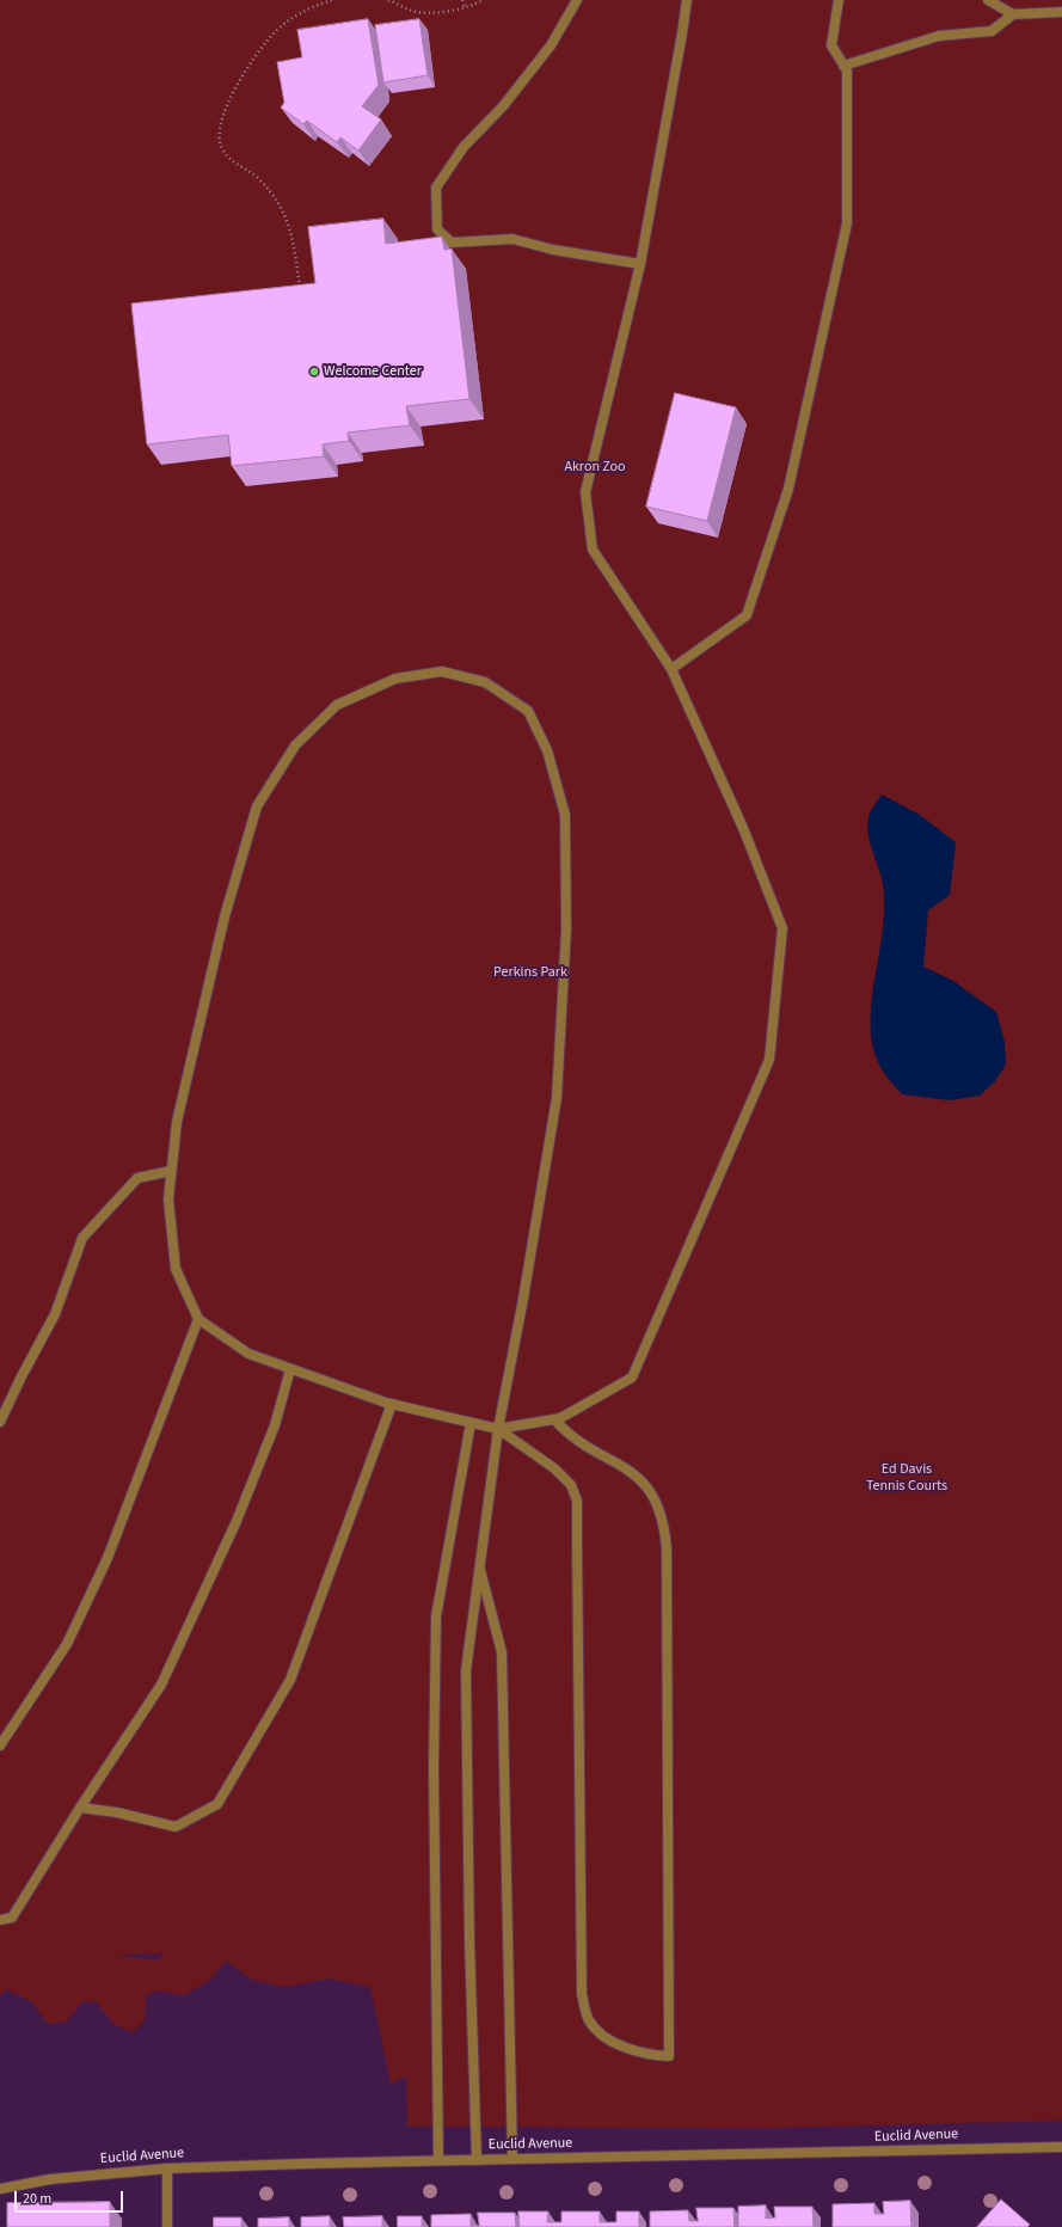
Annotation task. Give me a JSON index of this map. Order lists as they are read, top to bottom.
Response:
{
  "streets": {
    "street": ["Euclid Avenue"]
  },
  "parks": ["Akron Zoo", "Perkins Park", "Ed Davis Tennis Courts"],
  "places": ["Welcome Center"],
  "scale_bar": "20 m"
}
